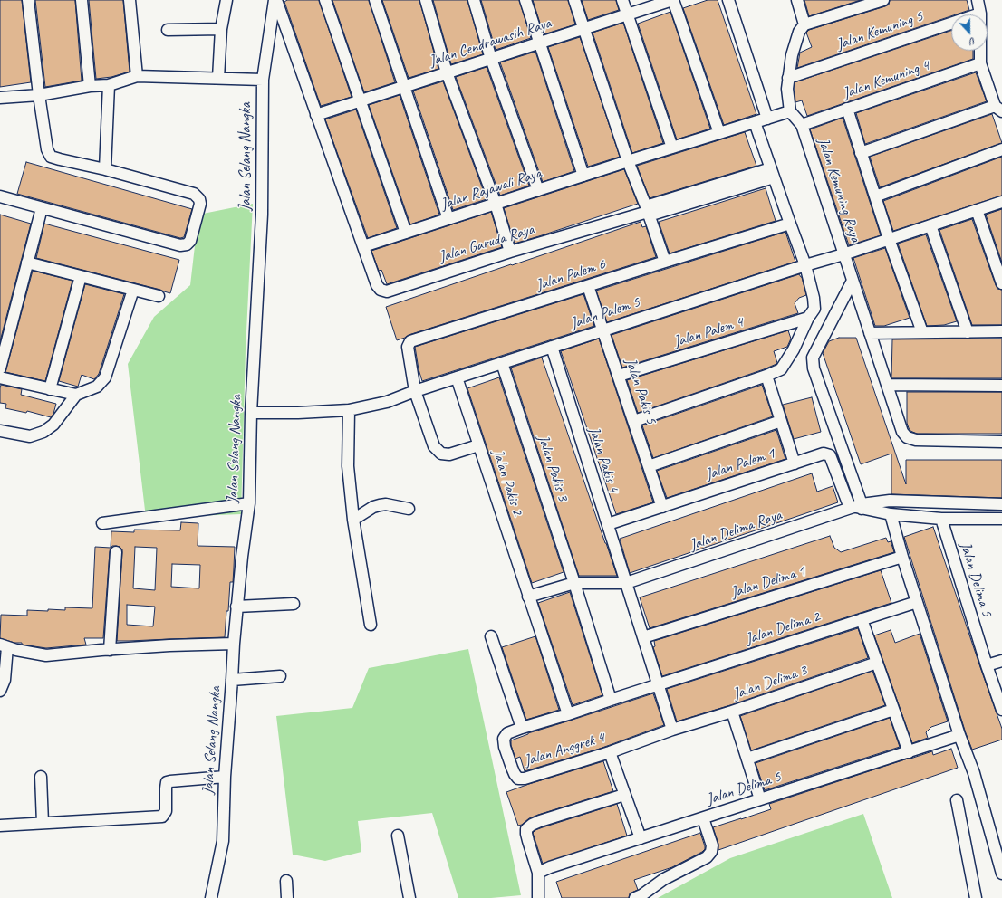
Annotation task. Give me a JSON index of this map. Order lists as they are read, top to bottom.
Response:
{
  "streets": {
    "street": [
      "Jalan Kemuning 5",
      "Jalan Cendrawasih Raya",
      "Jalan Kemuning 4",
      "Jalan Selang Nangka",
      "Jalan Rajawali Raya",
      "Jalan Kemuning Raya",
      "Jalan Garuda Raya",
      "Jalan Palem 6",
      "Jalan Palem 5",
      "Jalan Palem 4",
      "Jalan Pakis 5",
      "Jalan Pakis 4",
      "Jalan Palem 1",
      "Jalan Pakis 3",
      "Jalan Pakis 2",
      "Jalan Delima Raya",
      "Jalan Delima 5",
      "Jalan Delima 1",
      "Jalan Delima 2",
      "Jalan Delima 3",
      "Jalan Anggrek 4"
    ]
  },
  "crossings": [
    ["Jalan Kemuning 4", "Jalan Kemuning Raya"],
    ["Jalan Selang Nangka", "Jalan Palem 5"],
    ["Jalan Rajawali Raya", "Jalan Kemuning Raya"],
    ["Jalan Rajawali Raya", "Jalan Garuda Raya"],
    ["Jalan Kemuning Raya", "Jalan Palem 5"],
    ["Jalan Palem 6", "Jalan Palem 5"],
    ["Jalan Palem 6", "Jalan Pakis 5"],
    ["Jalan Palem 6", "Jalan Pakis 2"],
    ["Jalan Palem 5", "Jalan Pakis 5"],
    ["Jalan Palem 5", "Jalan Pakis 4"],
    ["Jalan Palem 5", "Jalan Pakis 3"],
    ["Jalan Palem 5", "Jalan Pakis 2"],
    ["Jalan Palem 4", "Jalan Pakis 5"],
    ["Jalan Pakis 5", "Jalan Palem 1"],
    ["Jalan Pakis 4", "Jalan Palem 1"],
    ["Jalan Pakis 4", "Jalan Delima Raya"],
    ["Jalan Pakis 4", "Jalan Delima 1"],
    ["Jalan Pakis 4", "Jalan Delima 2"],
    ["Jalan Pakis 4", "Jalan Delima 3"],
    ["Jalan Pakis 4", "Jalan Anggrek 4"],
    ["Jalan Palem 1", "Jalan Delima Raya"],
    ["Jalan Pakis 3", "Jalan Delima Raya"],
    ["Jalan Pakis 3", "Jalan Anggrek 4"],
    ["Jalan Pakis 2", "Jalan Delima Raya"],
    ["Jalan Pakis 2", "Jalan Anggrek 4"],
    ["Jalan Delima 2", "Jalan Anggrek 4"],
    ["Jalan Delima 3", "Jalan Anggrek 4"]
  ],
  "north": "bottom"
}
